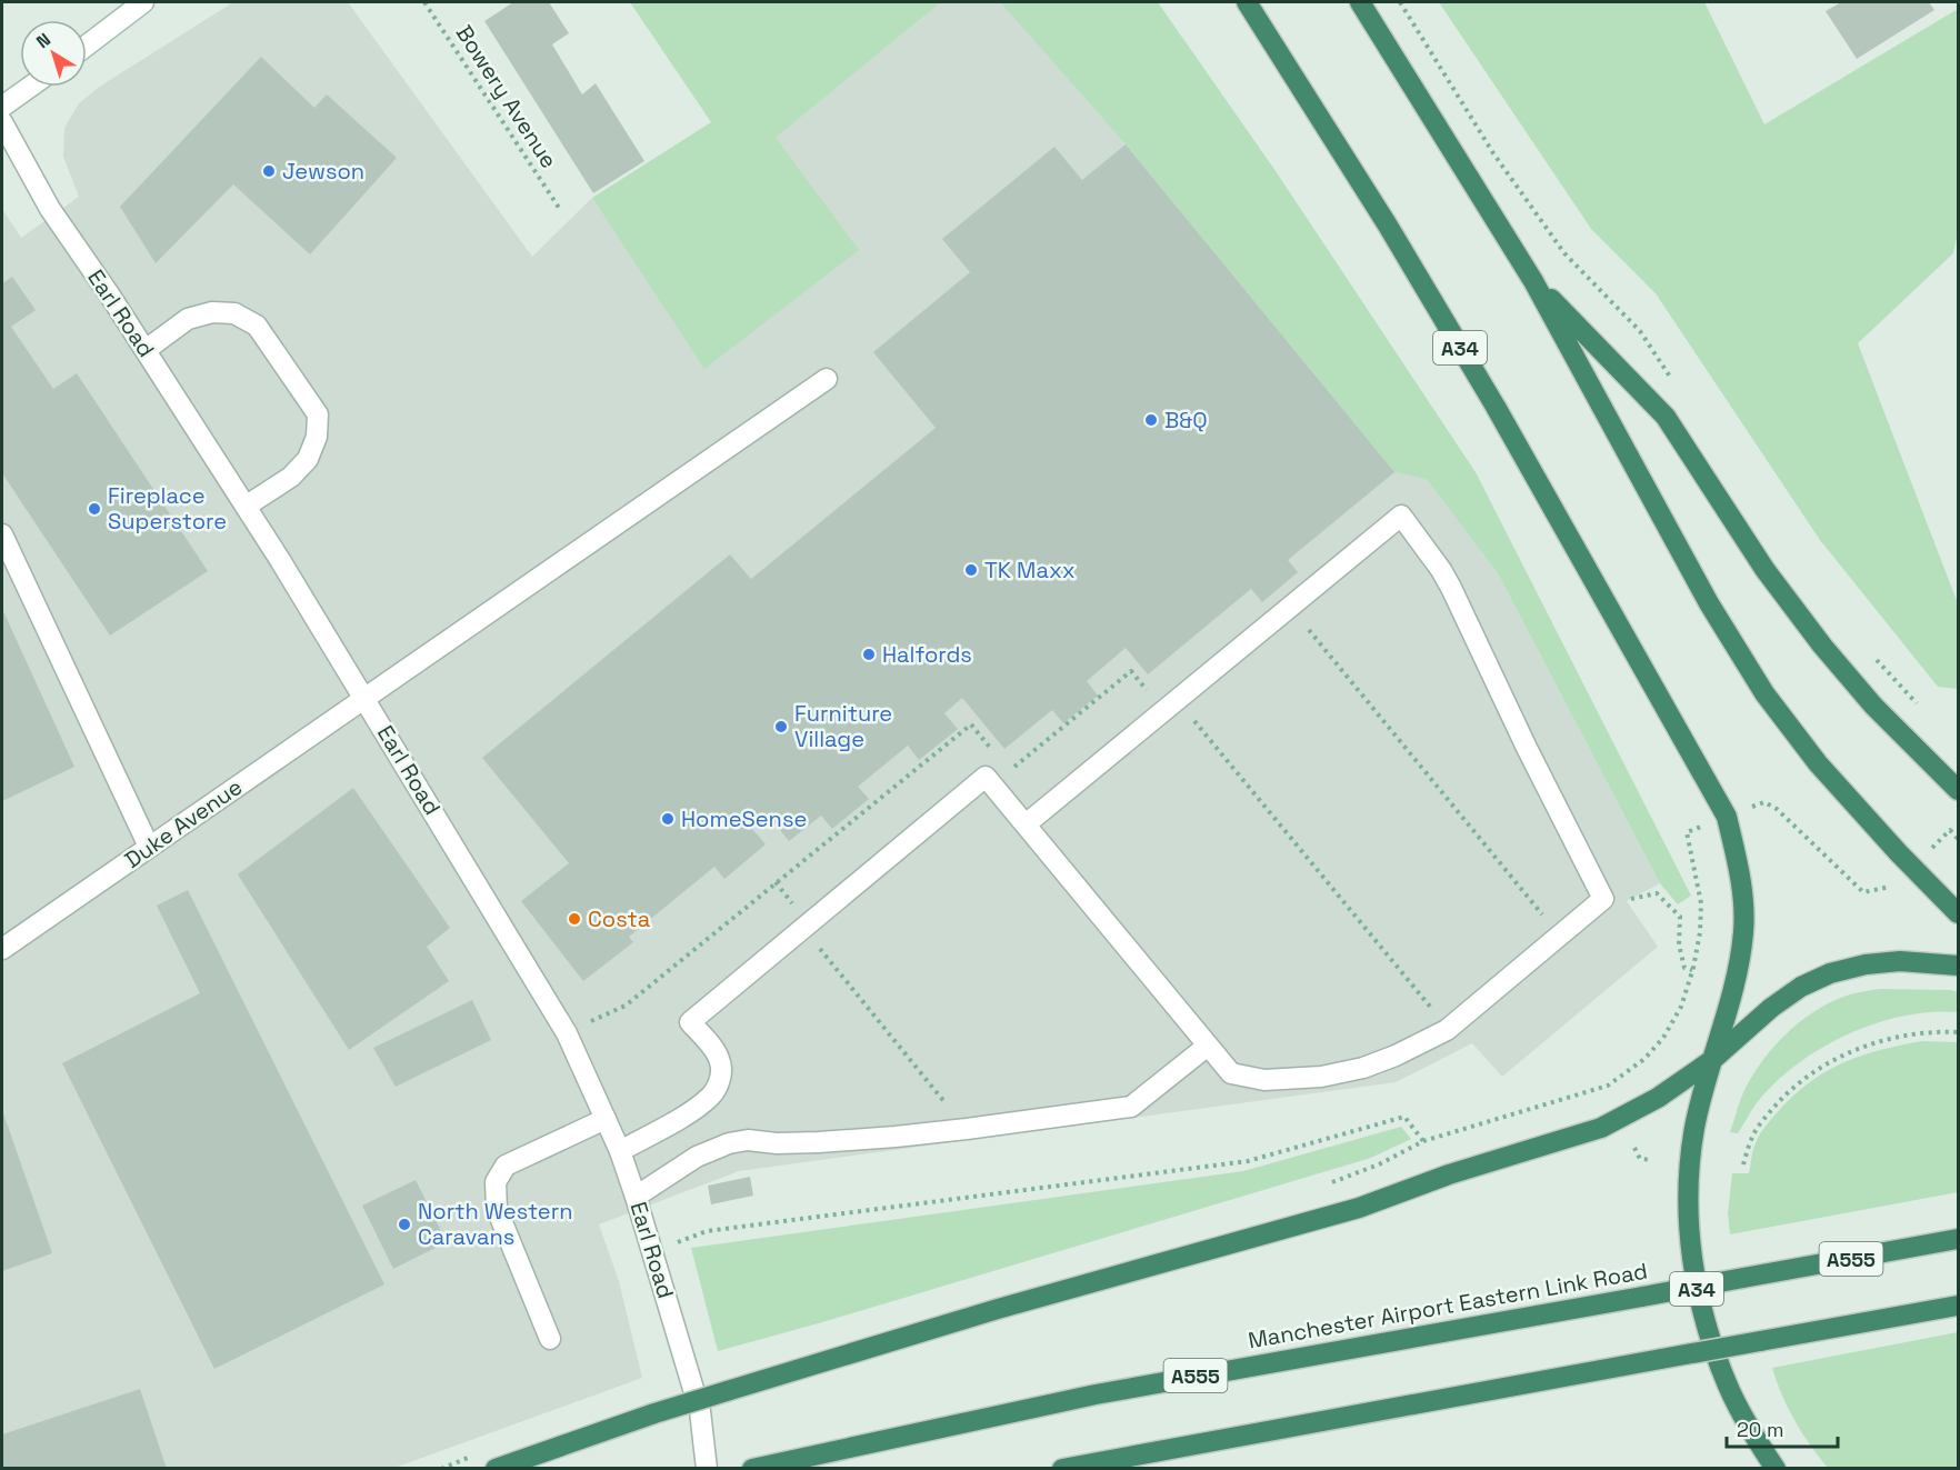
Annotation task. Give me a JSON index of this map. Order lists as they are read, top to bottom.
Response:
{
  "streets": {
    "highway": ["A34", "A555", "Manchester Airport Eastern Link Road"],
    "street": ["Earl Road", "Duke Avenue"],
    "path": ["Bowery Avenue"]
  },
  "crossings": [
    ["Earl Road", "Duke Avenue"]
  ],
  "places": [
    "Jewson",
    "B&Q",
    "Fireplace Superstore",
    "TK Maxx",
    "Halfords",
    "Furniture Village",
    "HomeSense",
    "Costa",
    "North Western Caravans"
  ],
  "scale_bar": "20 m",
  "north": "top left"
}
